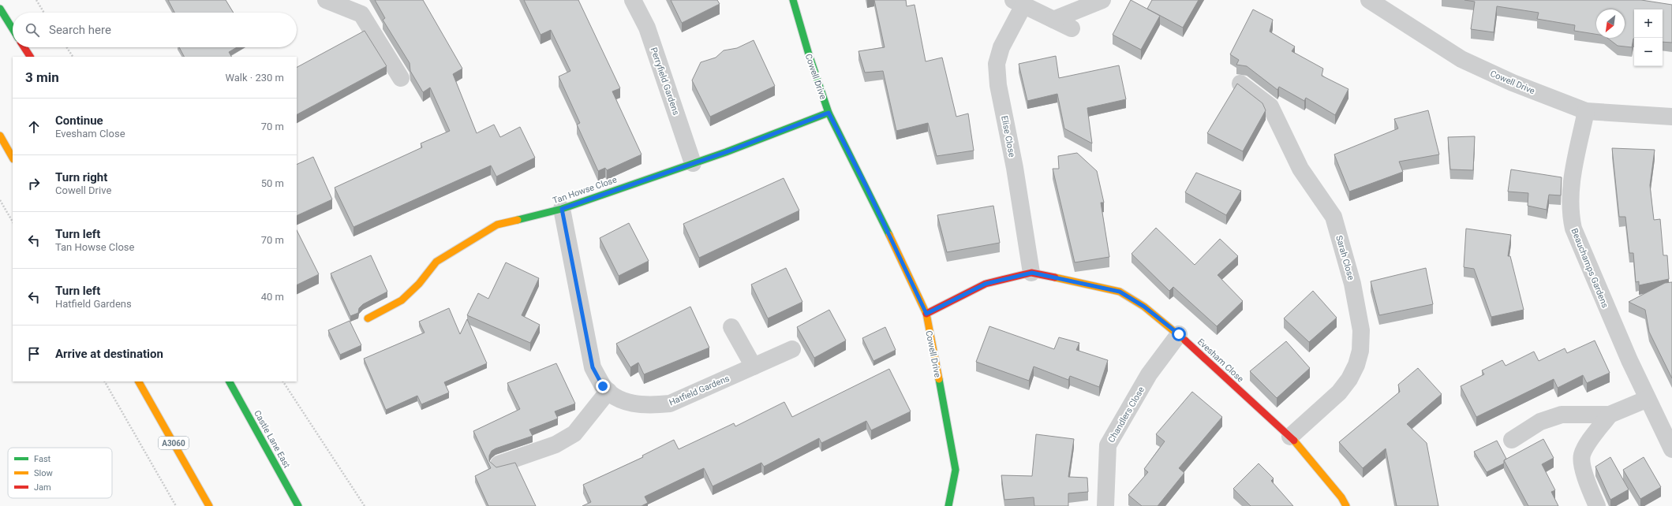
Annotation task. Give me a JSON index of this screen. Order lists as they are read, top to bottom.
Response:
{
  "streets": {
    "street": [
      "Cowell Drive",
      "Perryfield Gardens",
      "Elise Close",
      "Tan Howse Close",
      "Sarah Close",
      "Beauchamps Gardens",
      "Evesham Close",
      "Hatfield Gardens",
      "Chandlers Close",
      "Castle Lane East",
      "A3060"
    ]
  },
  "crossings": [
    ["Cowell Drive", "Tan Howse Close"],
    ["Cowell Drive", "Beauchamps Gardens"],
    ["Cowell Drive", "Evesham Close"],
    ["Perryfield Gardens", "Tan Howse Close"],
    ["Elise Close", "Evesham Close"],
    ["Tan Howse Close", "Hatfield Gardens"],
    ["Sarah Close", "Evesham Close"],
    ["Evesham Close", "Chandlers Close"]
  ],
  "legend": ["Fast", "Slow", "Jam"],
  "north": "bottom left",
  "page": {
    "map_buttons": ["+", "−"],
    "search": "Search here",
    "heading": ["3 min", "Walk · 230 m"],
    "list": [
      ["Continue", "Evesham Close", "70 m"],
      ["Turn right", "Cowell Drive", "50 m"],
      ["Turn left", "Tan Howse Close", "70 m"],
      ["Turn left", "Hatfield Gardens", "40 m"],
      "Arrive at destination"
    ]
  }
}
